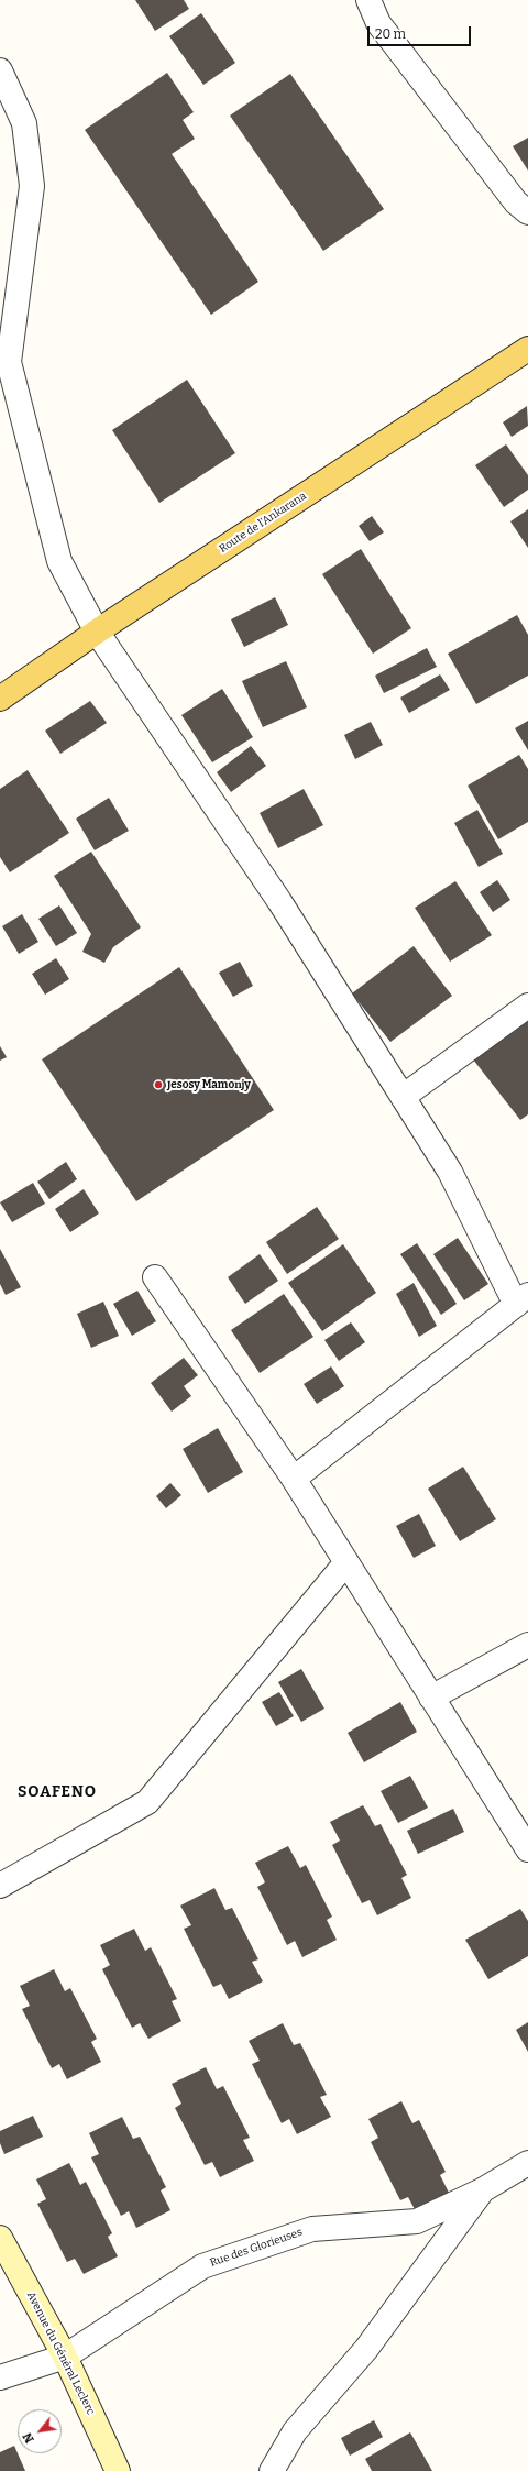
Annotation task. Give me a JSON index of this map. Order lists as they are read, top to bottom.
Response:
{
  "streets": {
    "main road": ["Route de l'Ankarana", "Avenue du Général Leclerc"],
    "street": ["Rue des Glorieuses"]
  },
  "crossings": [
    ["Rue des Glorieuses", "Avenue du Général Leclerc"]
  ],
  "districts": ["SOAFENO"],
  "places": ["Jesosy Mamonjy"],
  "scale_bar": "20 m",
  "north": "bottom left"
}
